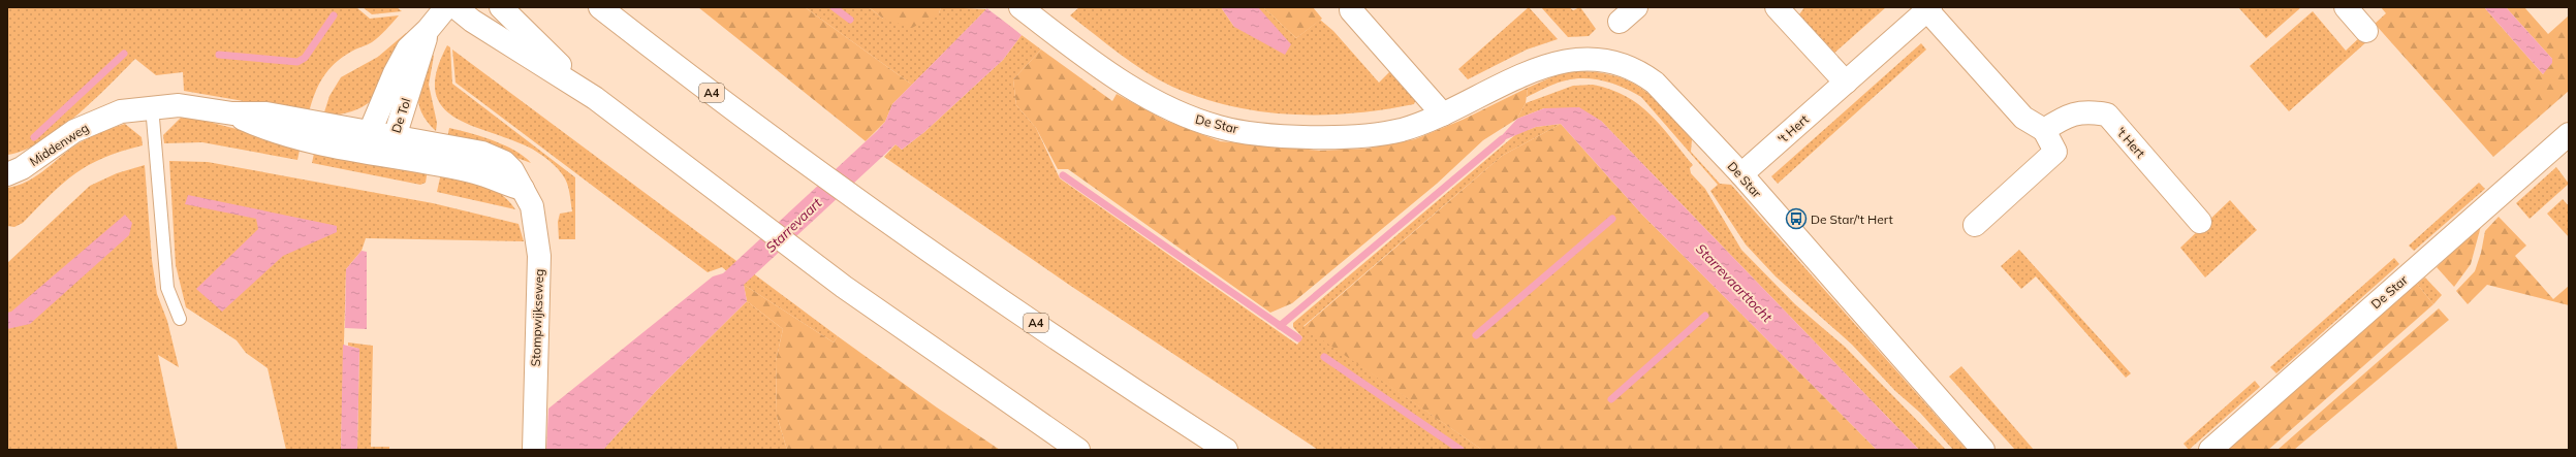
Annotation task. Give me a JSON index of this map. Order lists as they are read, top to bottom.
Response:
{
  "streets": {
    "main road": [
      "A4",
      "De Tol",
      "De Star",
      "'t Hert",
      "Middenweg",
      "Stompwijkseweg"
    ]
  },
  "crossings": [
    ["De Tol", "Middenweg"],
    ["De Tol", "Stompwijkseweg"],
    ["De Star", "'t Hert"]
  ],
  "water": ["Starrevaart", "Starrevaarttocht"],
  "places": {
    "bus stop": ["De Star/'t Hert"]
  }
}
